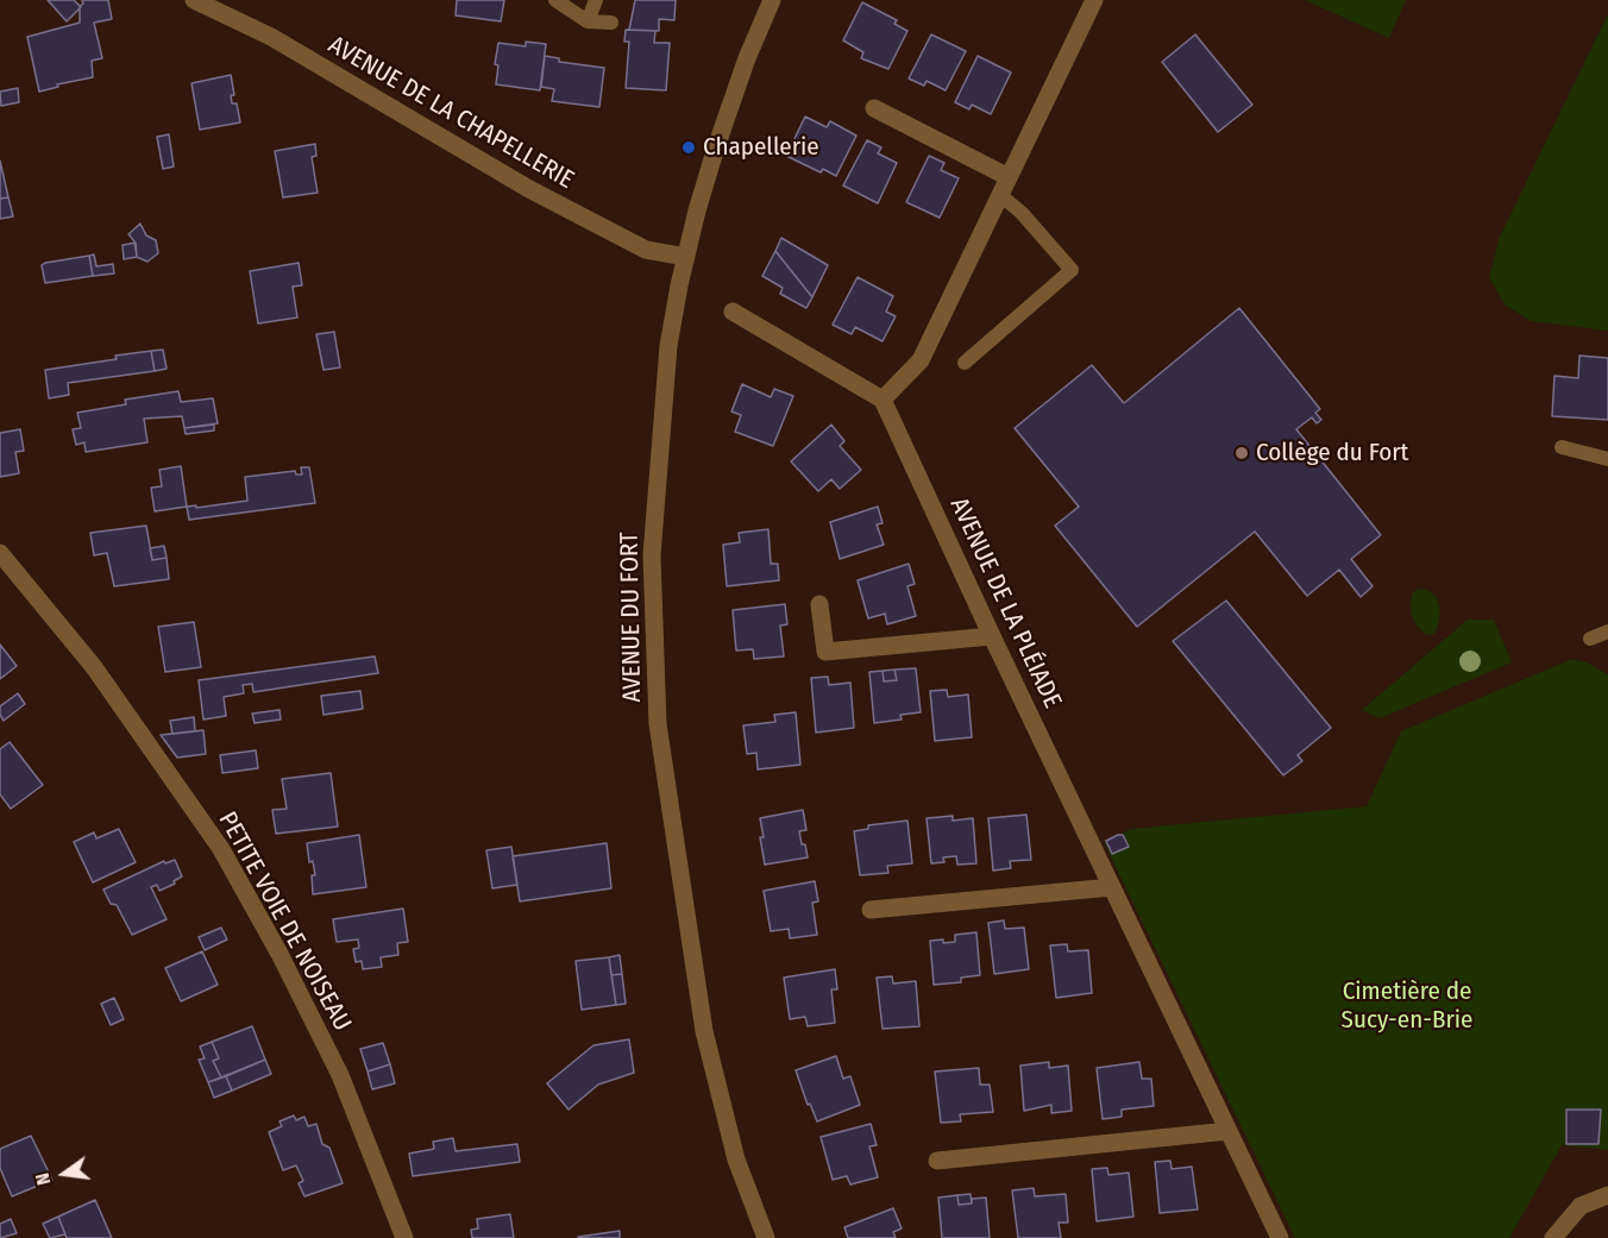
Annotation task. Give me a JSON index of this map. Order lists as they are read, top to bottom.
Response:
{
  "streets": {
    "street": [
      "AVENUE DE LA CHAPELLERIE",
      "AVENUE DE LA PLÉIADE",
      "AVENUE DU FORT",
      "PETITE VOIE DE NOISEAU"
    ]
  },
  "crossings": [
    ["AVENUE DE LA CHAPELLERIE", "AVENUE DU FORT"]
  ],
  "parks": ["Cimetière de Sucy-en-Brie"],
  "places": ["Chapellerie", "Collège du Fort"],
  "north": "left"
}
